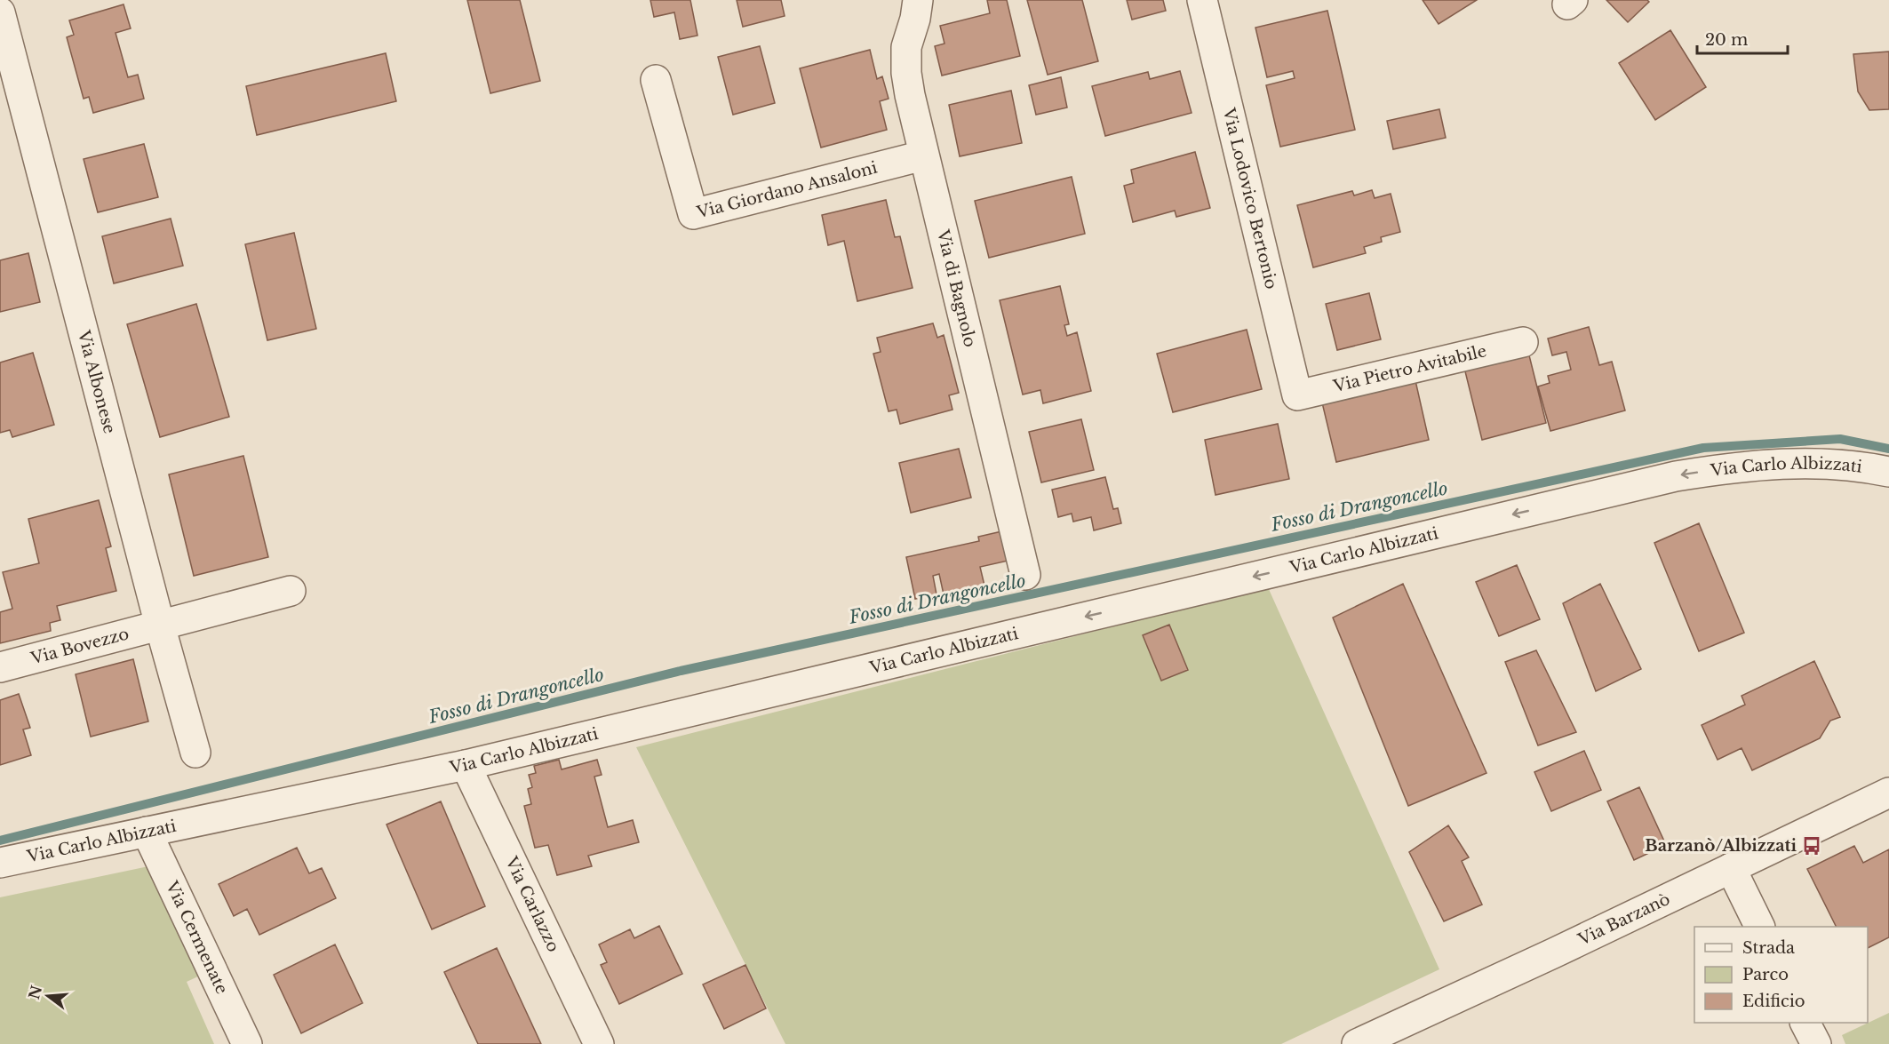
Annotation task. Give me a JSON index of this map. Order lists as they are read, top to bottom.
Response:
{
  "streets": {
    "street": [
      "Via Giordano Ansaloni",
      "Via Lodovico Bertonio",
      "Via di Bagnolo",
      "Via Pietro Avitabile",
      "Via Albonese",
      "Via Carlo Albizzati",
      "Via Bovezzo",
      "Via Carlazzo",
      "Via Barzanò",
      "Via Cermenate"
    ]
  },
  "crossings": [
    ["Via Giordano Ansaloni", "Via di Bagnolo"],
    ["Via Lodovico Bertonio", "Via Pietro Avitabile"],
    ["Via Albonese", "Via Bovezzo"],
    ["Via Carlo Albizzati", "Via Carlazzo"],
    ["Via Carlo Albizzati", "Via Cermenate"]
  ],
  "one_way": ["Via Carlo Albizzati"],
  "water": ["Fosso di Drangoncello"],
  "places": {
    "bus stop": ["Barzanò/Albizzati"]
  },
  "legend": ["Strada", "Parco", "Edificio"],
  "scale_bar": "20 m",
  "north": "left"
}
